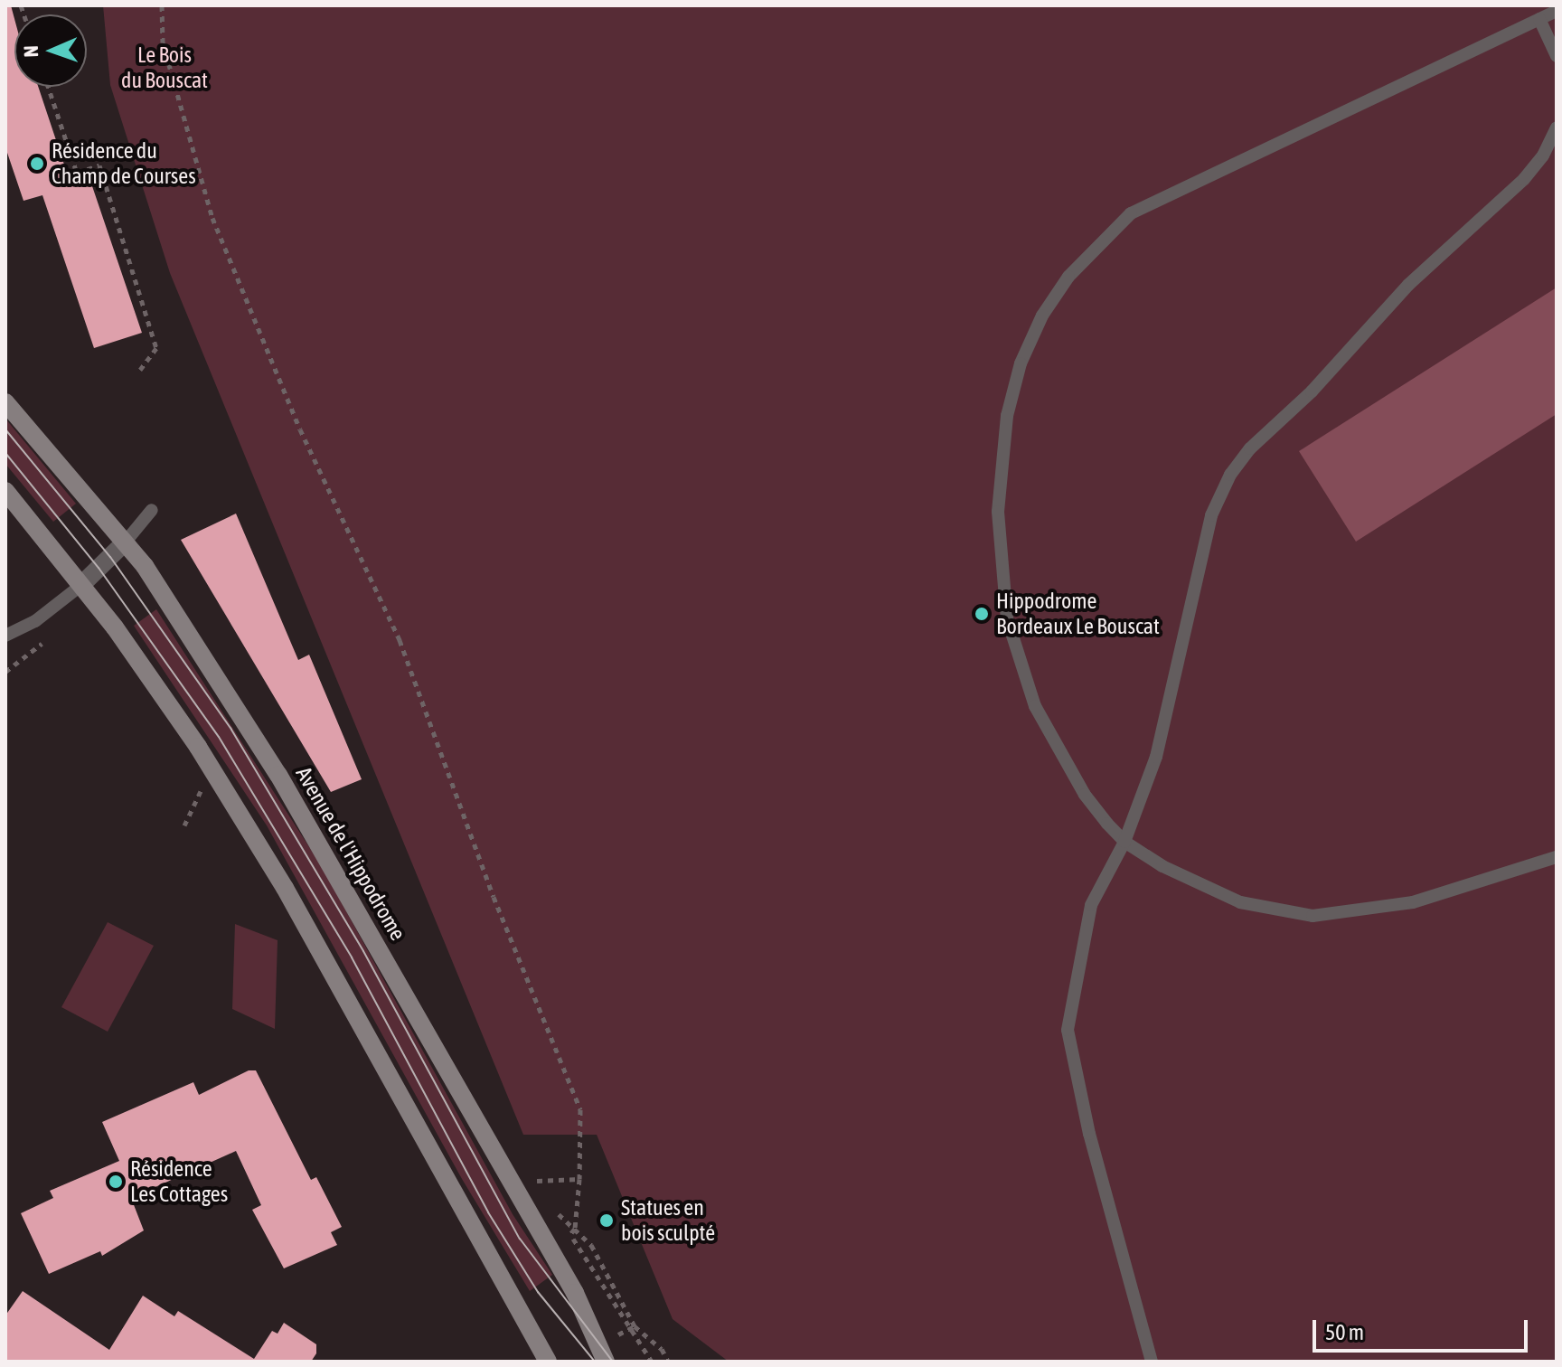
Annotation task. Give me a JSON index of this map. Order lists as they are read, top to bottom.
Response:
{
  "streets": {
    "street": ["Avenue de l'Hippodrome"]
  },
  "parks": ["Le Bois du Bouscat"],
  "places": [
    "Résidence du Champ de Courses",
    "Hippodrome Bordeaux Le Bouscat",
    "Résidence Les Cottages",
    "Statues en bois sculpté"
  ],
  "scale_bar": "50 m",
  "north": "left"
}
